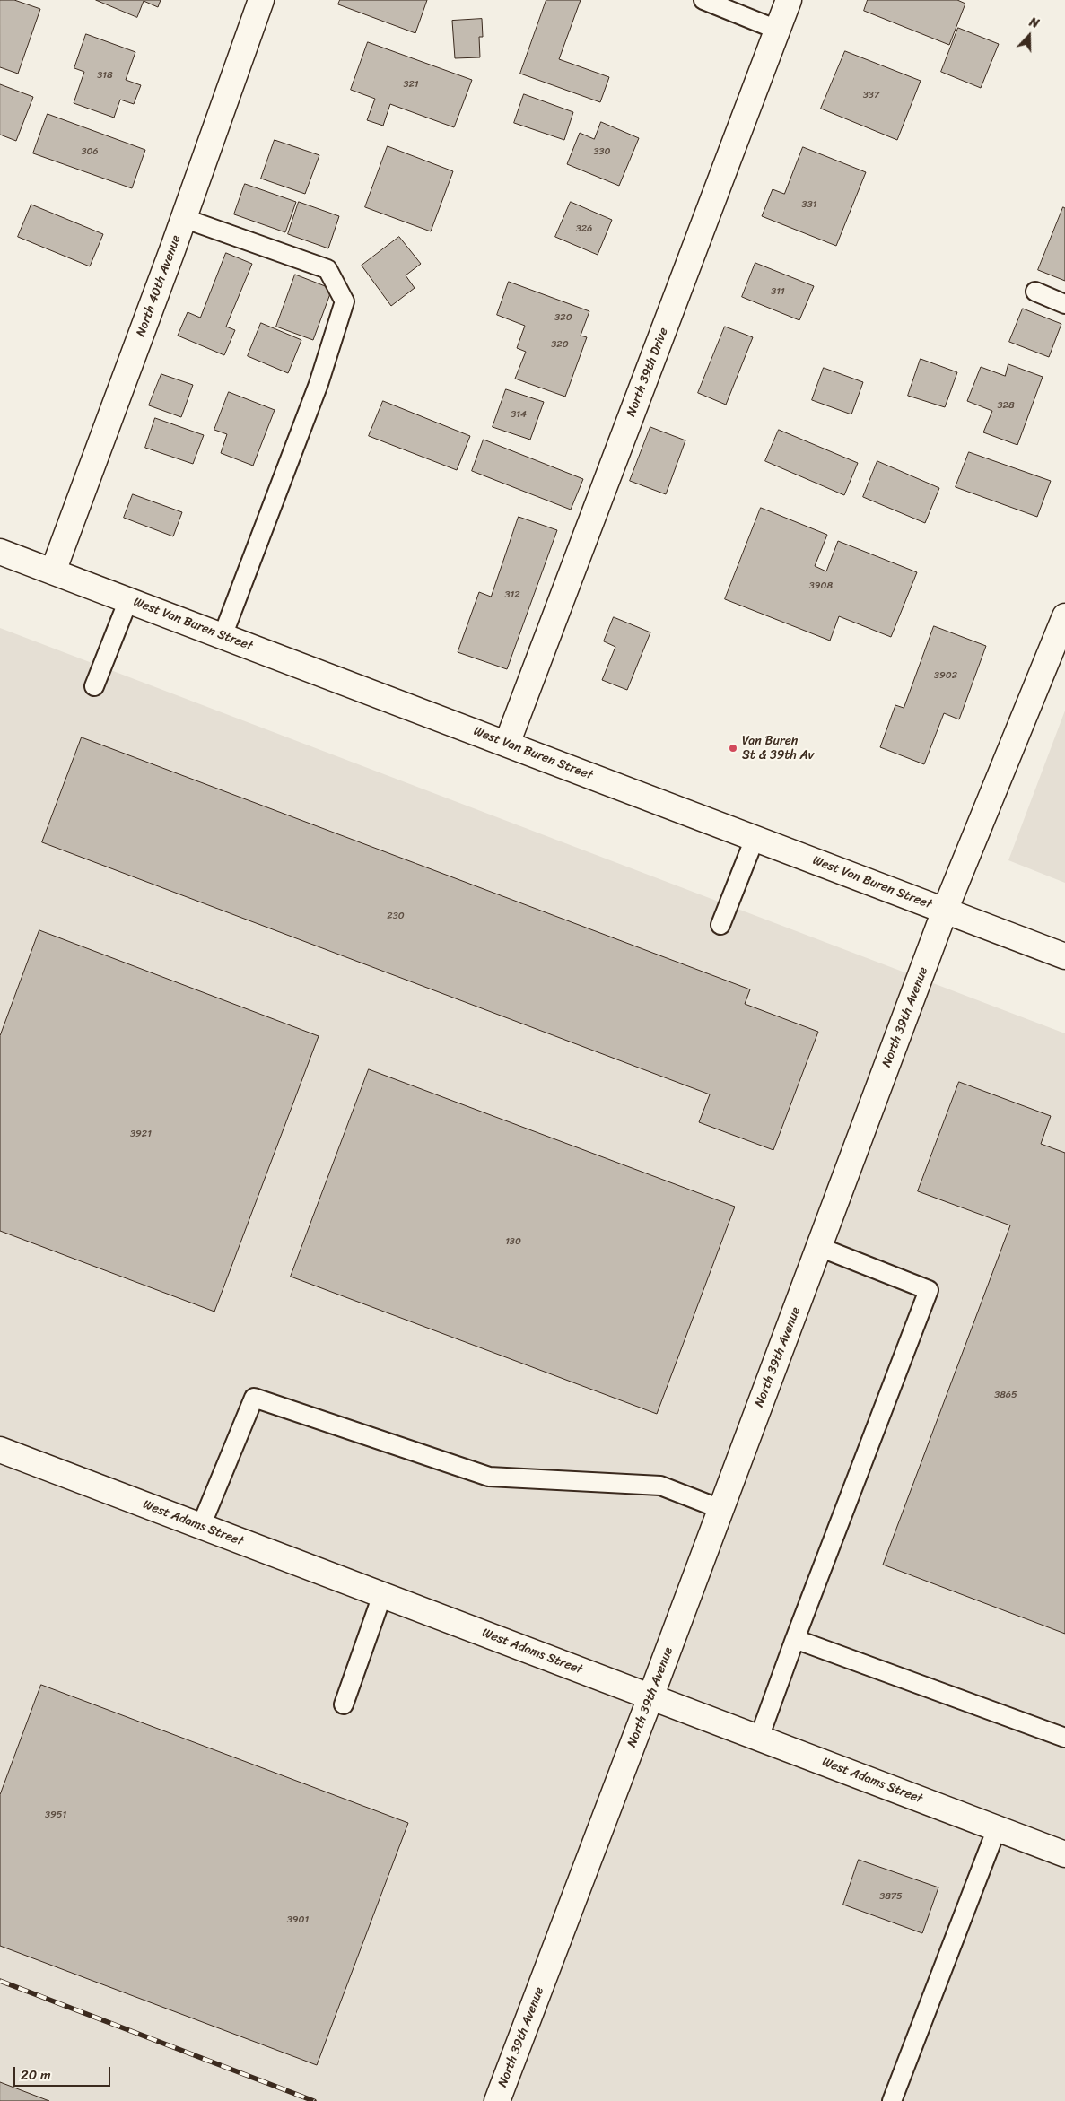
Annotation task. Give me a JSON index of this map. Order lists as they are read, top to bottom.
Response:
{
  "streets": {
    "street": [
      "North 40th Avenue",
      "North 39th Drive",
      "West Van Buren Street",
      "North 39th Avenue",
      "West Adams Street"
    ]
  },
  "crossings": [
    ["North 40th Avenue", "West Van Buren Street"],
    ["North 39th Drive", "West Van Buren Street"],
    ["West Van Buren Street", "North 39th Avenue"],
    ["North 39th Avenue", "West Adams Street"]
  ],
  "places": ["Van Buren St & 39th Av"],
  "house_numbers": [
    "318",
    "321",
    "337",
    "306",
    "330",
    "331",
    "326",
    "311",
    "320",
    "320",
    "328",
    "314",
    "3908",
    "312",
    "3902",
    "230",
    "3921",
    "130",
    "3865",
    "3951",
    "3875",
    "3901"
  ],
  "scale_bar": "20 m",
  "north": "top"
}
